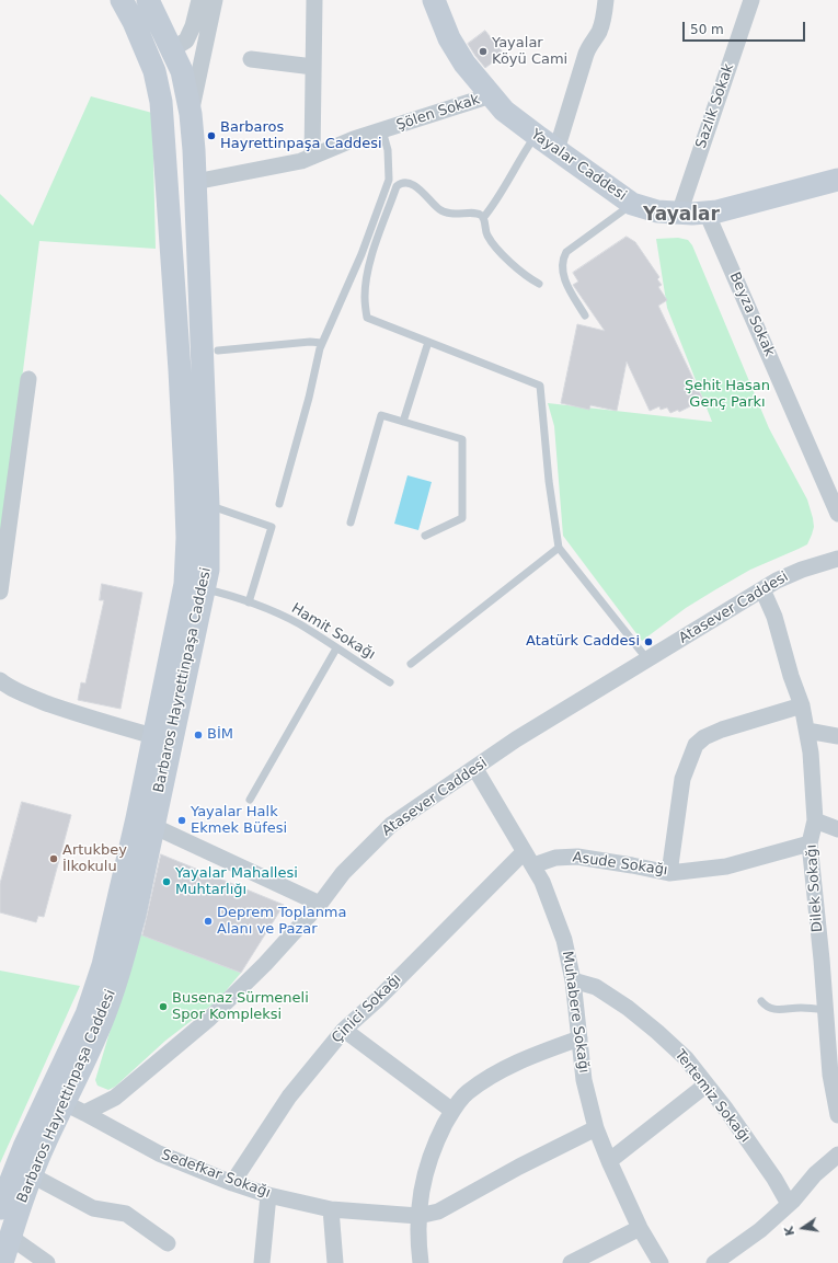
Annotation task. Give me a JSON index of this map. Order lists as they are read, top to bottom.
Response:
{
  "streets": {
    "street": [
      "Sazlık Sokak",
      "Şölen Sokak",
      "Yayalar Caddesi",
      "Beyza Sokak",
      "Atasever Caddesi",
      "Barbaros Hayrettinpaşa Caddesi",
      "Asude Sokağı",
      "Dilek Sokağı",
      "Çinici Sokağı",
      "Muhabere Sokağı",
      "Tertemiz Sokağı",
      "Sedefkar Sokağı"
    ],
    "lane": ["Hamit Sokağı"]
  },
  "crossings": [
    ["Sazlık Sokak", "Yayalar Caddesi"],
    ["Şölen Sokak", "Yayalar Caddesi"],
    ["Şölen Sokak", "Barbaros Hayrettinpaşa Caddesi"],
    ["Yayalar Caddesi", "Beyza Sokak"],
    ["Atasever Caddesi", "Dilek Sokağı"],
    ["Atasever Caddesi", "Muhabere Sokağı"],
    ["Atasever Caddesi", "Sedefkar Sokağı"],
    ["Hamit Sokağı", "Barbaros Hayrettinpaşa Caddesi"],
    ["Asude Sokağı", "Dilek Sokağı"],
    ["Asude Sokağı", "Çinici Sokağı"],
    ["Asude Sokağı", "Muhabere Sokağı"],
    ["Çinici Sokağı", "Muhabere Sokağı"],
    ["Çinici Sokağı", "Sedefkar Sokağı"],
    ["Muhabere Sokağı", "Tertemiz Sokağı"],
    ["Muhabere Sokağı", "Sedefkar Sokağı"]
  ],
  "districts": ["Yayalar"],
  "parks": ["Şehit Hasan Genç Parkı"],
  "places": [
    "Yayalar Köyü Cami",
    "Barbaros Hayrettinpaşa Caddesi",
    "Atatürk Caddesi̇",
    "BİM",
    "Yayalar Halk Ekmek Büfesi",
    "Artukbey İlkokulu",
    "Yayalar Mahallesi Muhtarlığı",
    "Deprem Toplanma Alanı ve Pazar",
    "Busenaz Sürmeneli Spor Kompleksi"
  ],
  "scale_bar": "50 m",
  "north": "left"
}
